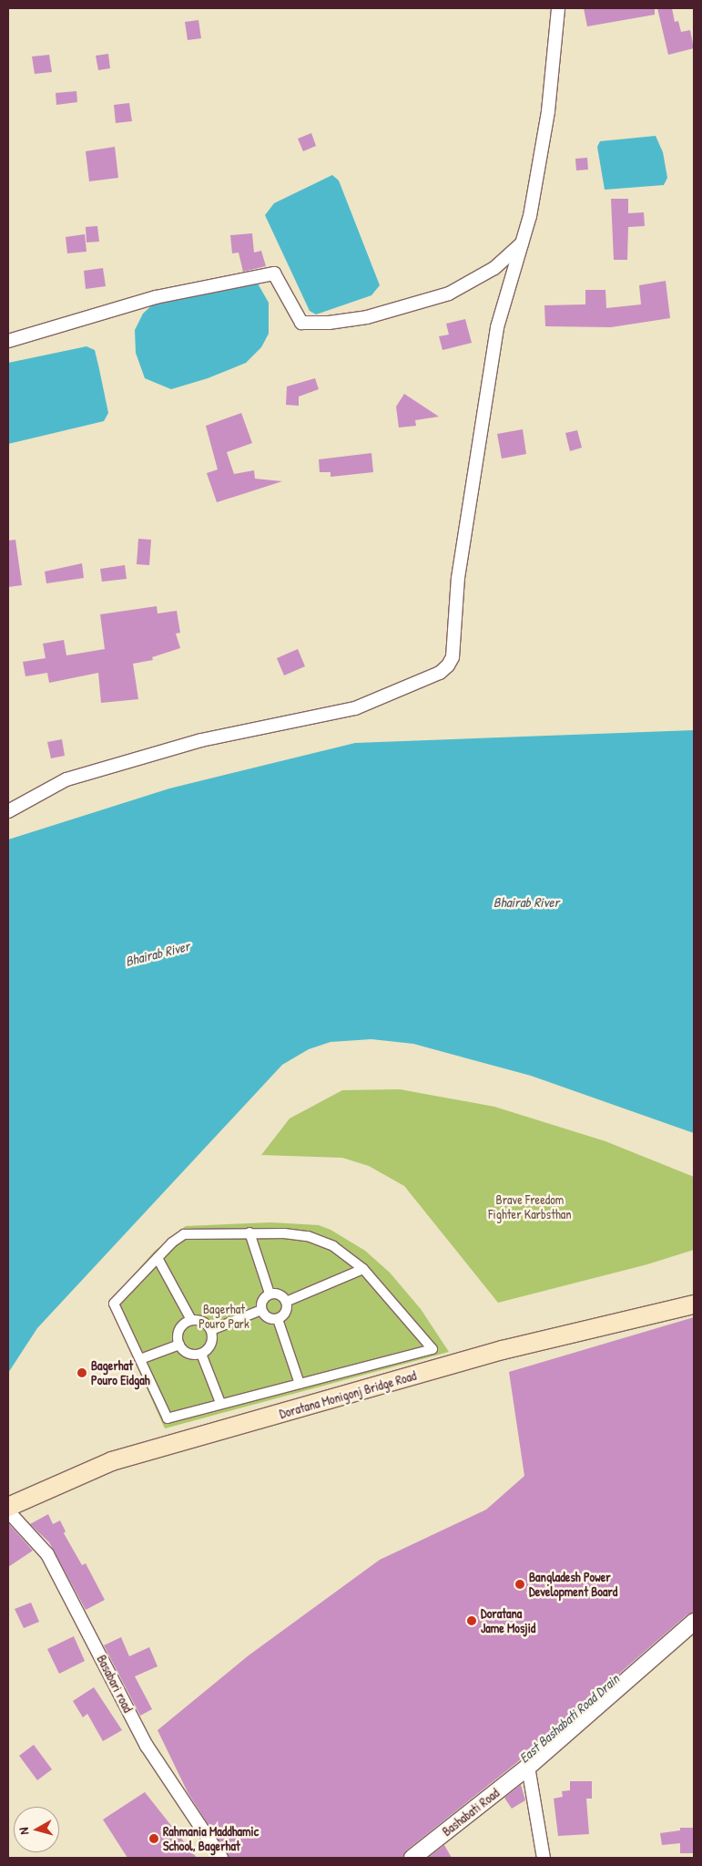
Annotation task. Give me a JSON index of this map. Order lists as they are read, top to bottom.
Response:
{
  "streets": {
    "main road": ["Doratana Monigonj Bridge Road"],
    "street": ["Basabari road", "Bashabati Road"]
  },
  "water": ["Bhairab River", "East Bashabati Road Drain"],
  "parks": ["Brave Freedom Fighter Karbsthan", "Bagerhat Pouro Park"],
  "places": [
    "Bagerhat Pouro Eidgah",
    "Bangladesh Power Development Board",
    "Doratana Jame Mosjid",
    "Rahmania Maddhamic School, Bagerhat"
  ],
  "north": "left"
}
